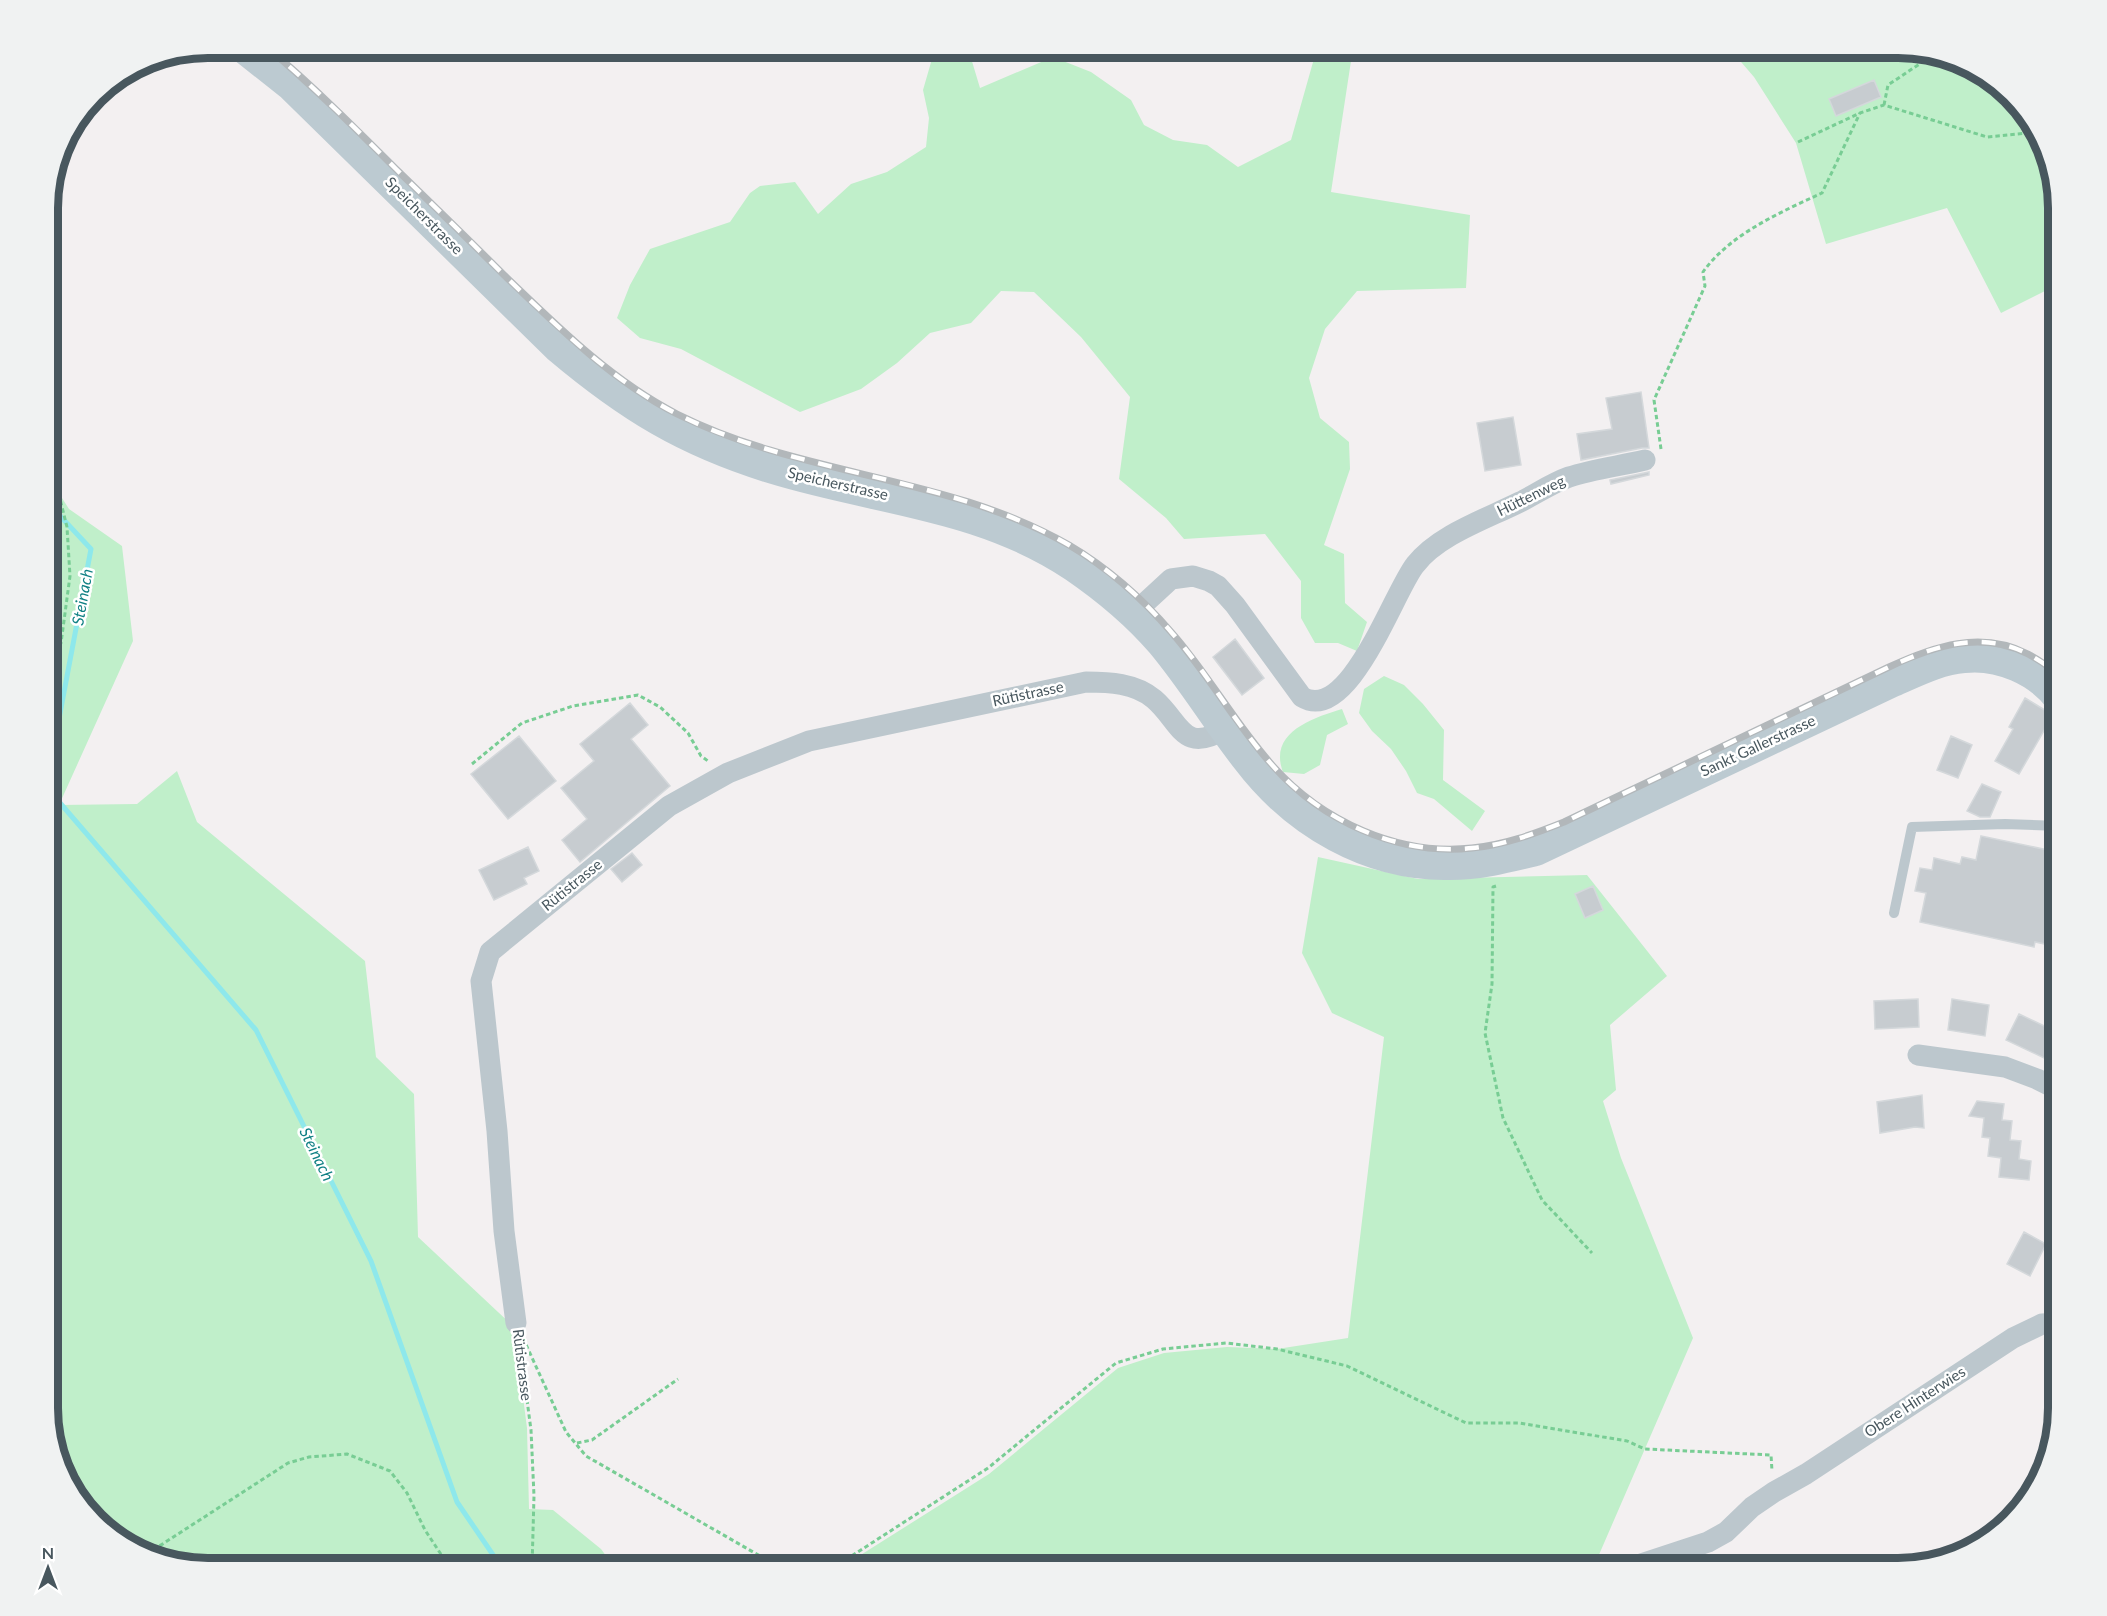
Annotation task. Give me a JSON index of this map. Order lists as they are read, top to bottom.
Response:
{
  "streets": {
    "main road": ["Speicherstrasse", "Sankt Gallerstrasse"],
    "street": ["Hüttenweg", "Rütistrasse", "Obere Hinterwies"]
  },
  "crossings": [
    ["Speicherstrasse", "Hüttenweg"],
    ["Speicherstrasse", "Rütistrasse"],
    ["Speicherstrasse", "Sankt Gallerstrasse"]
  ],
  "water": ["Steinach"],
  "north": "top"
}
